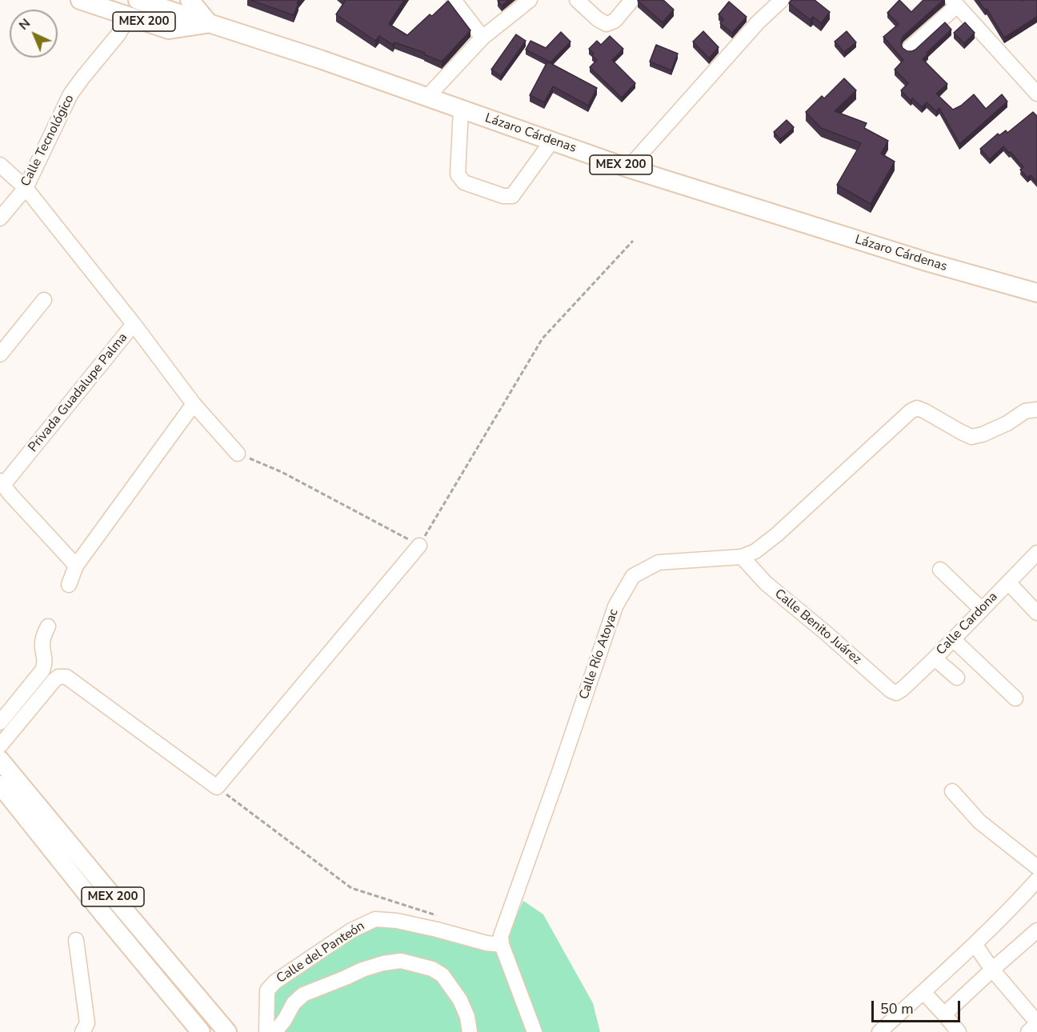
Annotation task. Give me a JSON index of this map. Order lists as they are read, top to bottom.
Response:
{
  "streets": {
    "main road": ["MEX 200", "Lázaro Cárdenas"],
    "street": [
      "Calle Tecnológico",
      "Privada Guadalupe Palma",
      "Calle Cardona",
      "Calle Benito Juárez",
      "Calle Río Atoyac",
      "Calle del Panteón"
    ]
  },
  "crossings": [
    ["MEX 200", "Lázaro Cárdenas"],
    ["MEX 200", "Calle Tecnológico"],
    ["Calle Tecnológico", "Privada Guadalupe Palma"],
    ["Calle Cardona", "Calle Benito Juárez"],
    ["Calle Benito Juárez", "Calle Río Atoyac"],
    ["Calle Río Atoyac", "Calle del Panteón"]
  ],
  "scale_bar": "50 m",
  "north": "top left"
}
